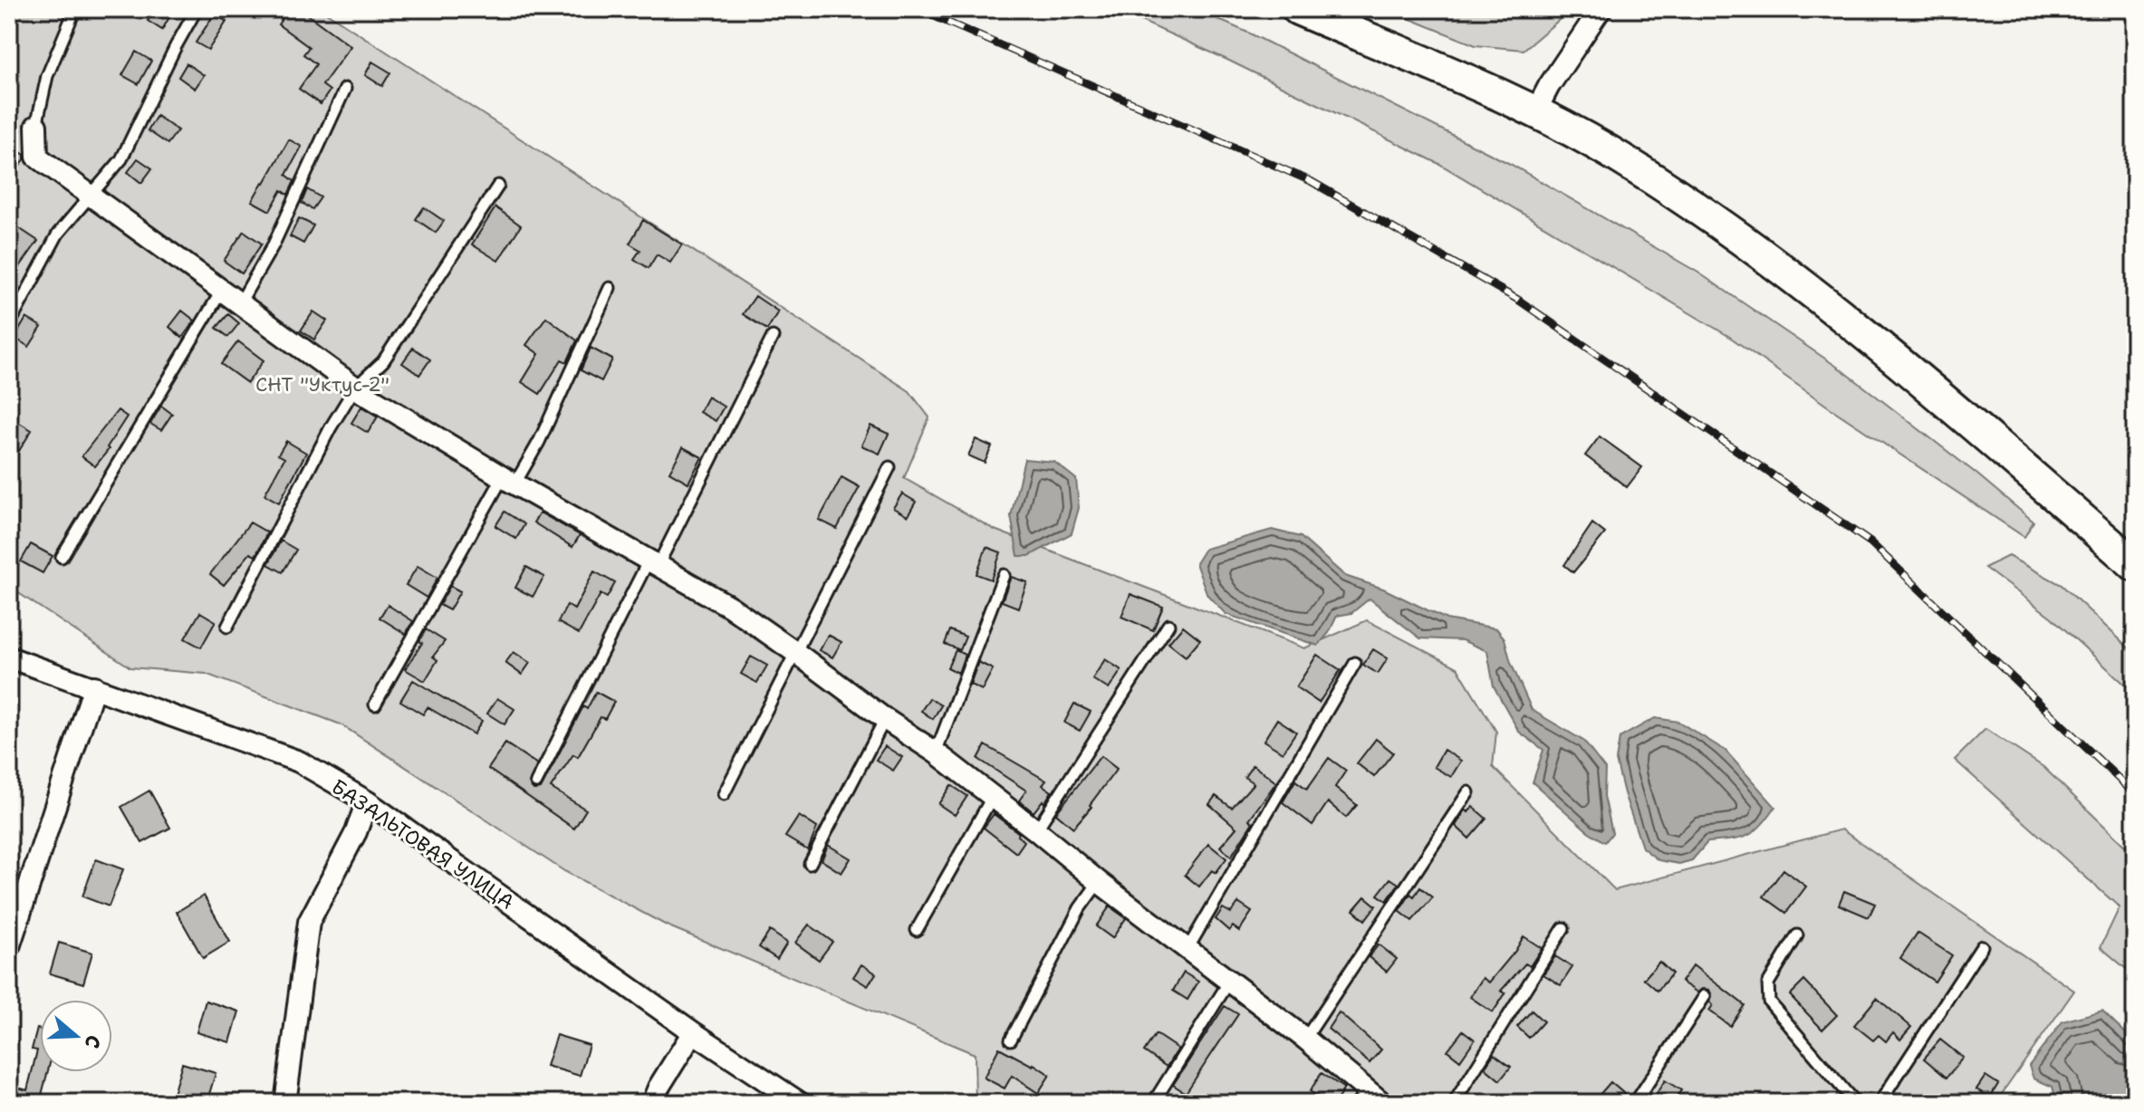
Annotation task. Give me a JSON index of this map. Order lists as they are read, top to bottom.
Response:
{
  "streets": {
    "street": ["БАЗАЛЬТОВАЯ УЛИЦА"]
  },
  "parks": ["СНТ \"Уктус-2\""],
  "north": "right"
}
